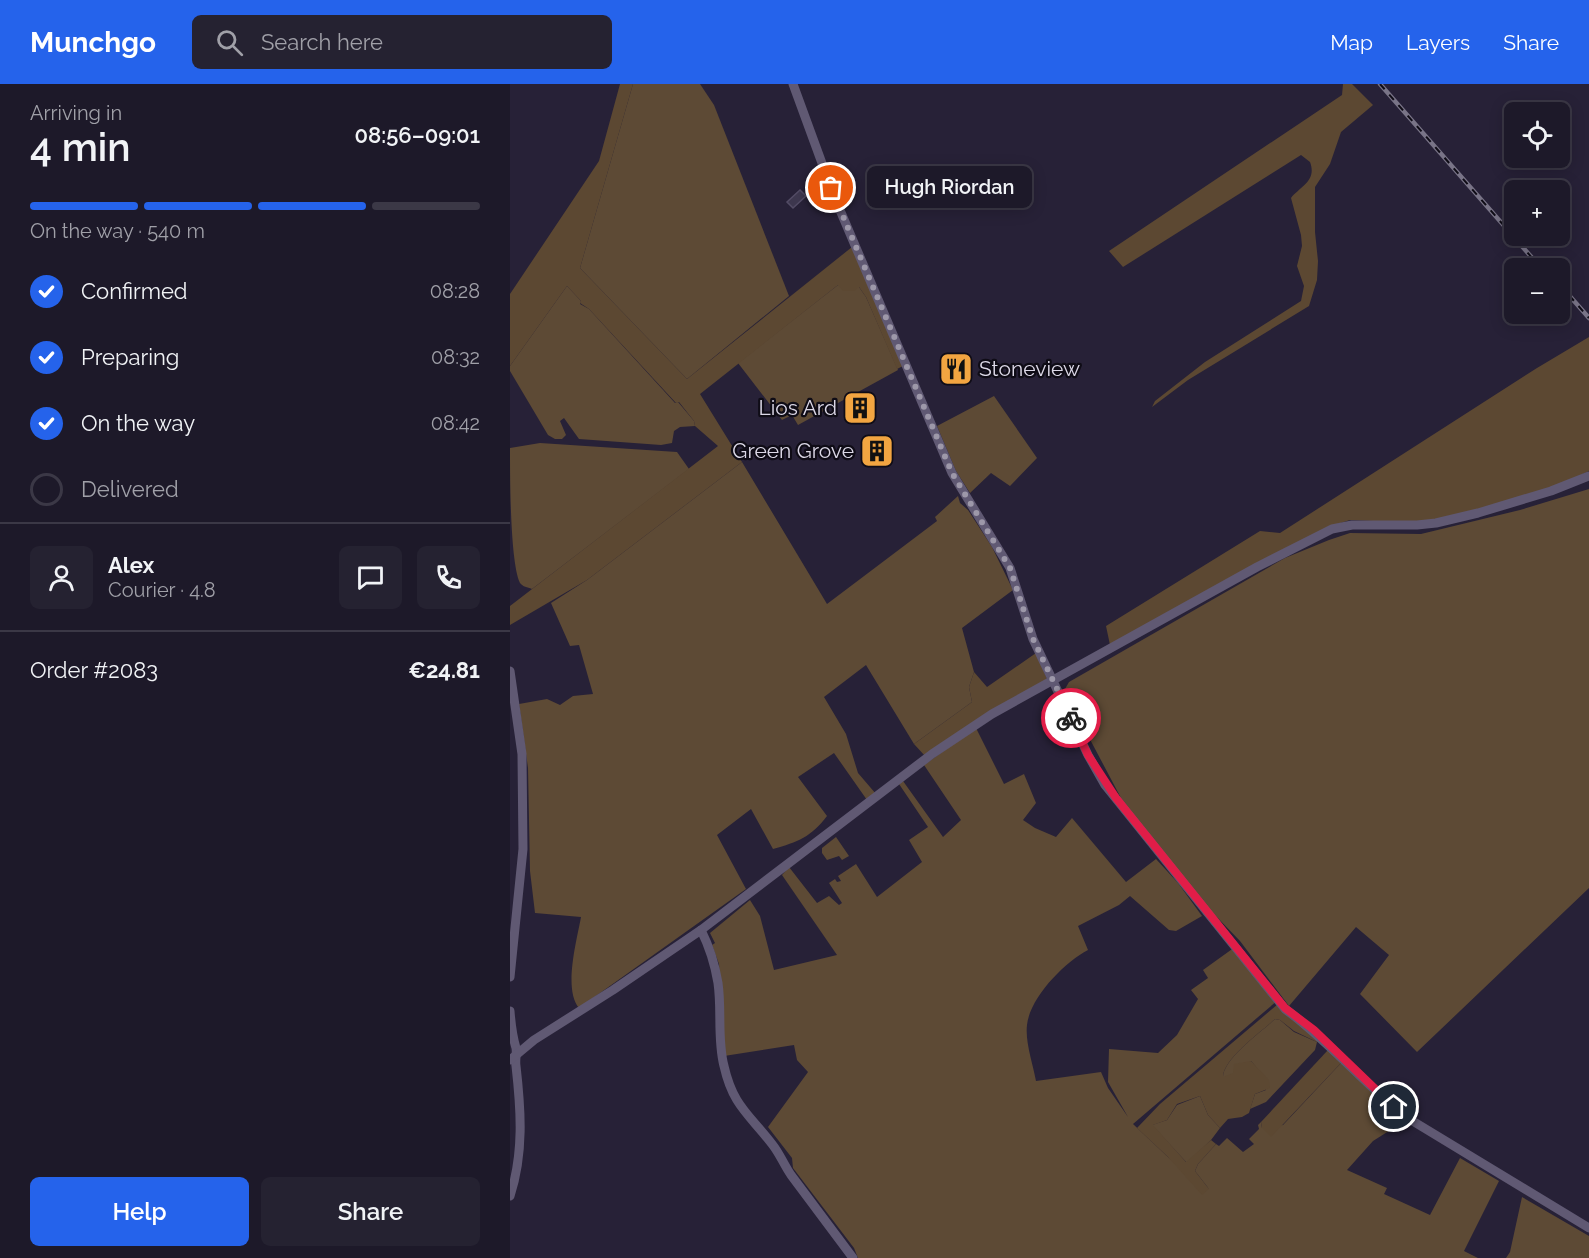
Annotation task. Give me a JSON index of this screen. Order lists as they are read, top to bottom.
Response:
{
  "places": {
    "other": ["Hugh Riordan"],
    "restaurant": ["Stoneview"],
    "building": ["Lios Ard", "Green Grove"]
  },
  "page": {
    "header": "Munchgo",
    "search": "Search here",
    "nav": ["Map", "Layers", "Share"],
    "heading": ["4 min", "Arriving in", "08:56–09:01"],
    "panel": [
      "Alex",
      "Courier · 4.8",
      "Order #2083",
      "€24.81"
    ],
    "map_buttons": ["+", "−"],
    "bubble": "Hugh Riordan",
    "bar": "On the way · 540 m",
    "list": [
      ["Confirmed", "08:28"],
      ["Preparing", "08:32"],
      ["On the way", "08:42"],
      "Delivered"
    ],
    "buttons": ["Help", "Share"]
  }
}
